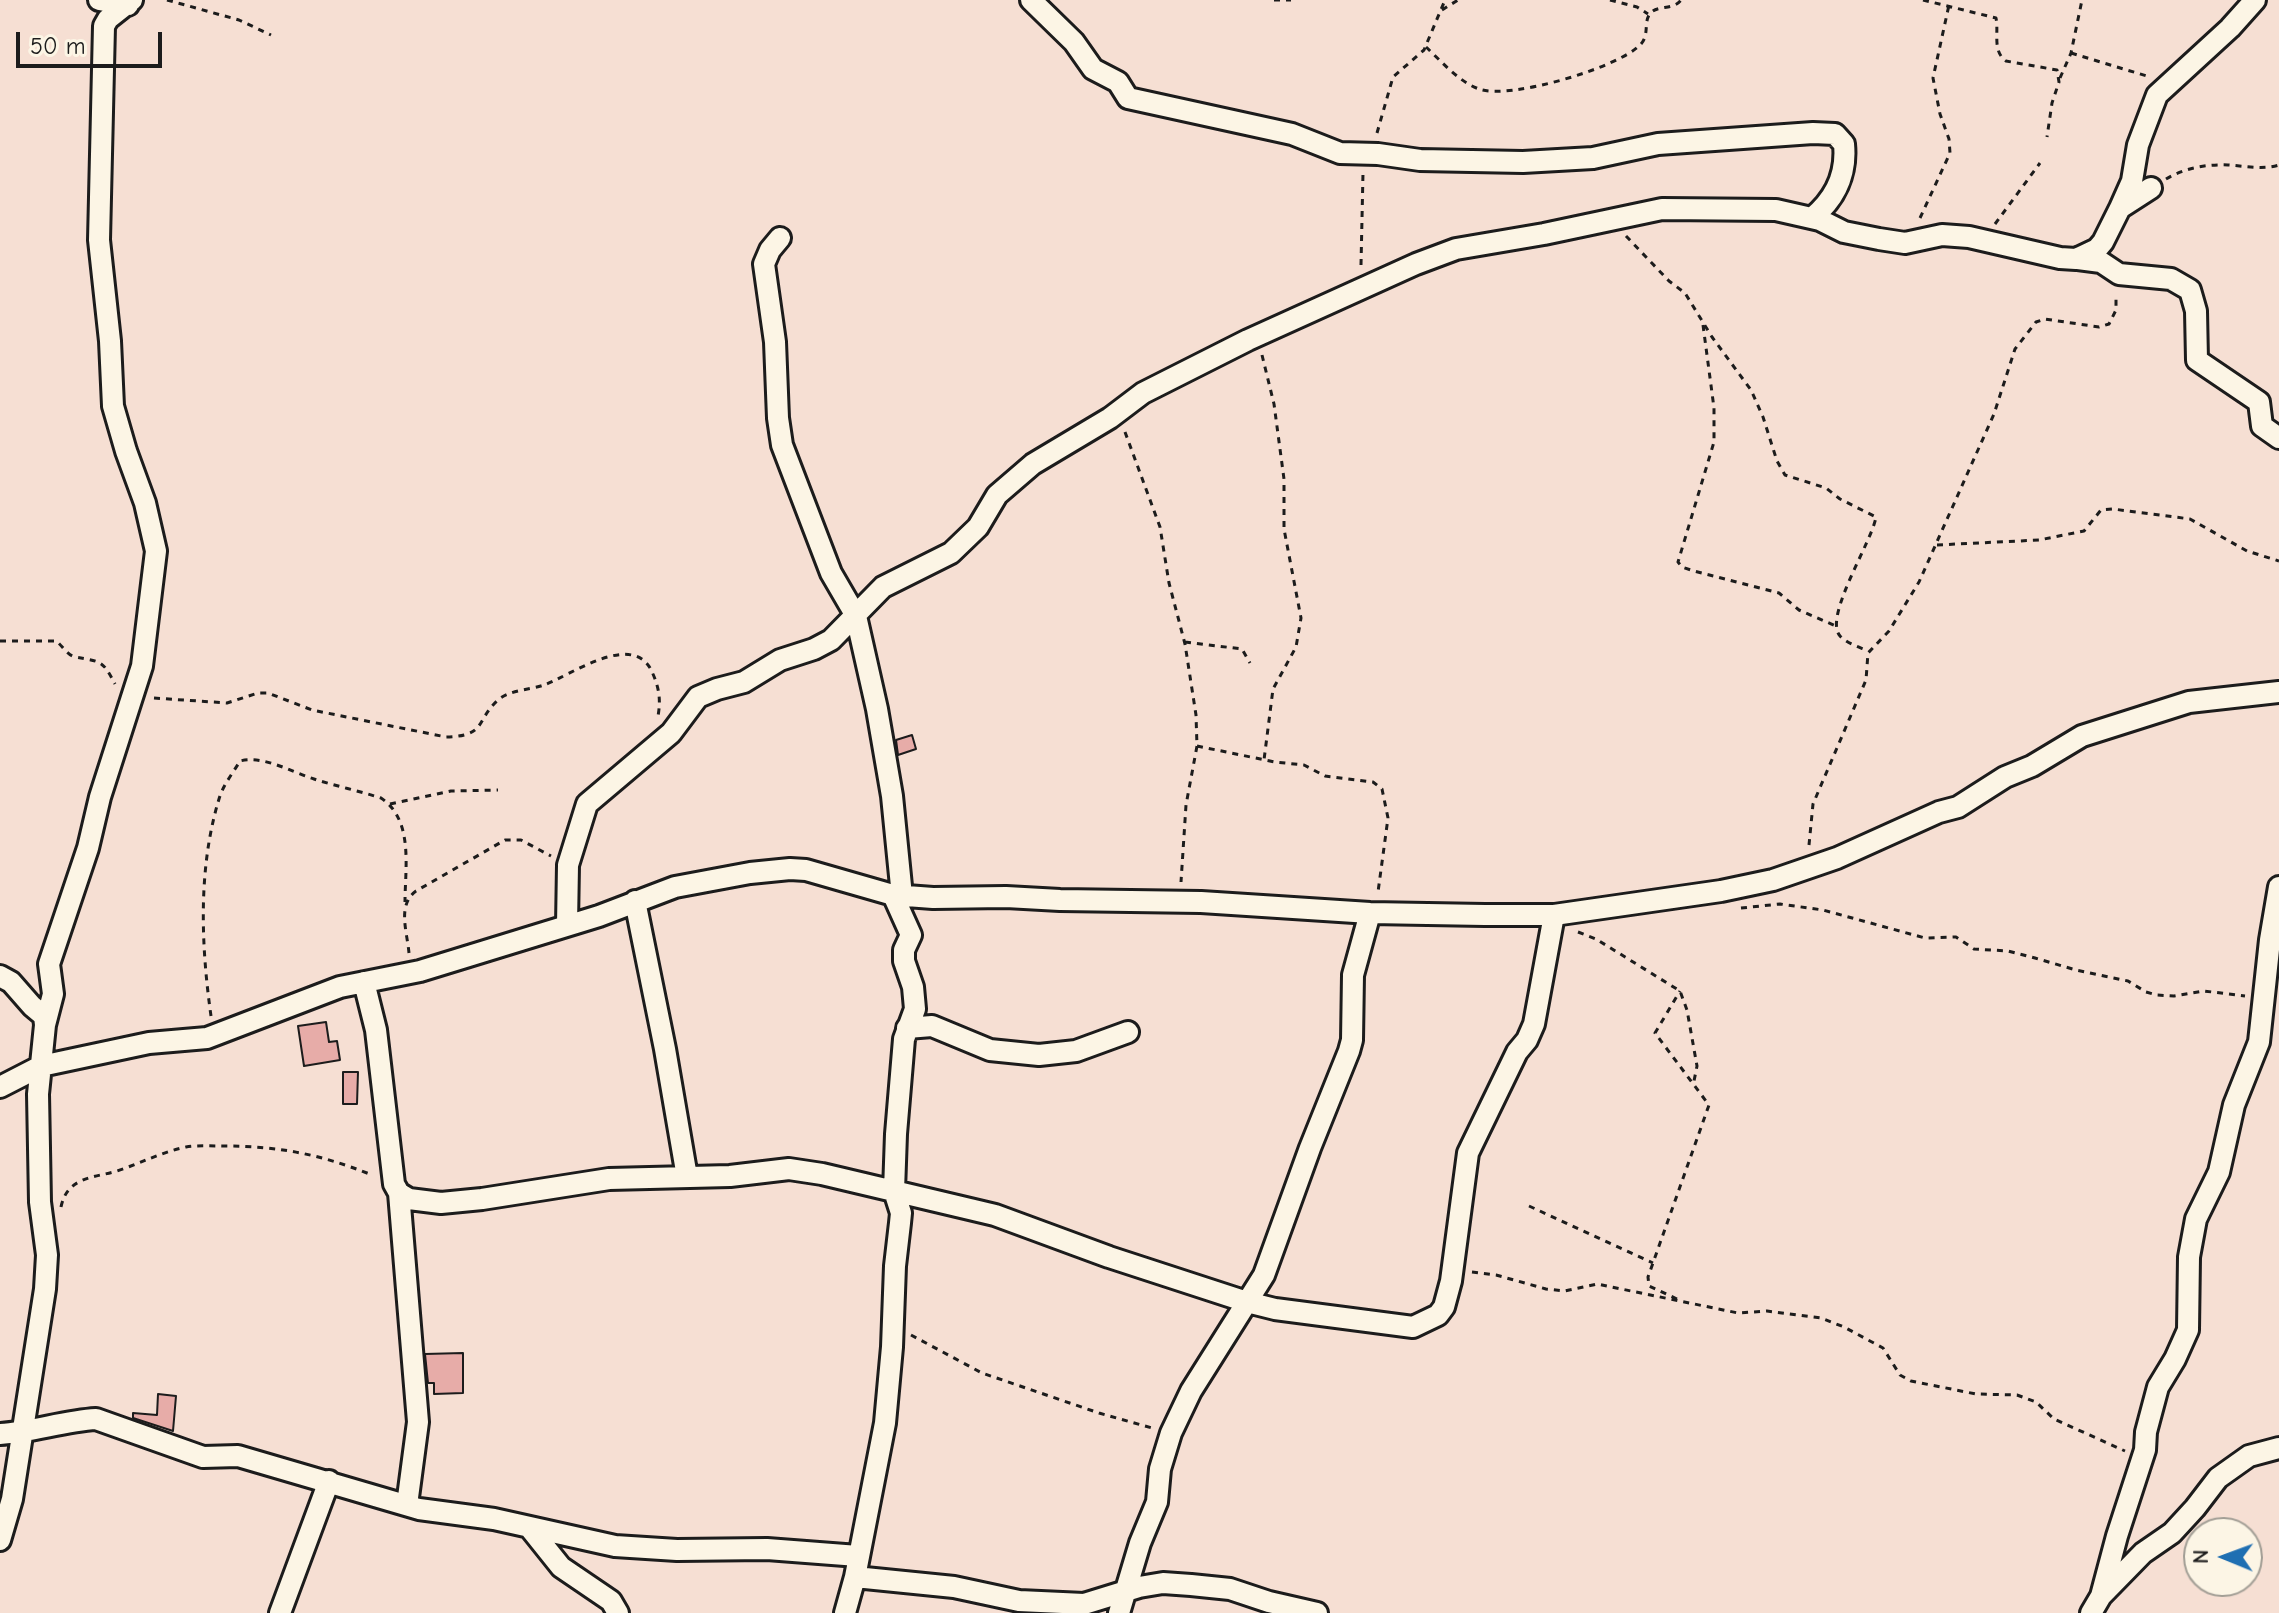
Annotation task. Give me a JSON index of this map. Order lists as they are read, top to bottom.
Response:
{
  "scale_bar": "50 m",
  "north": "left"
}
